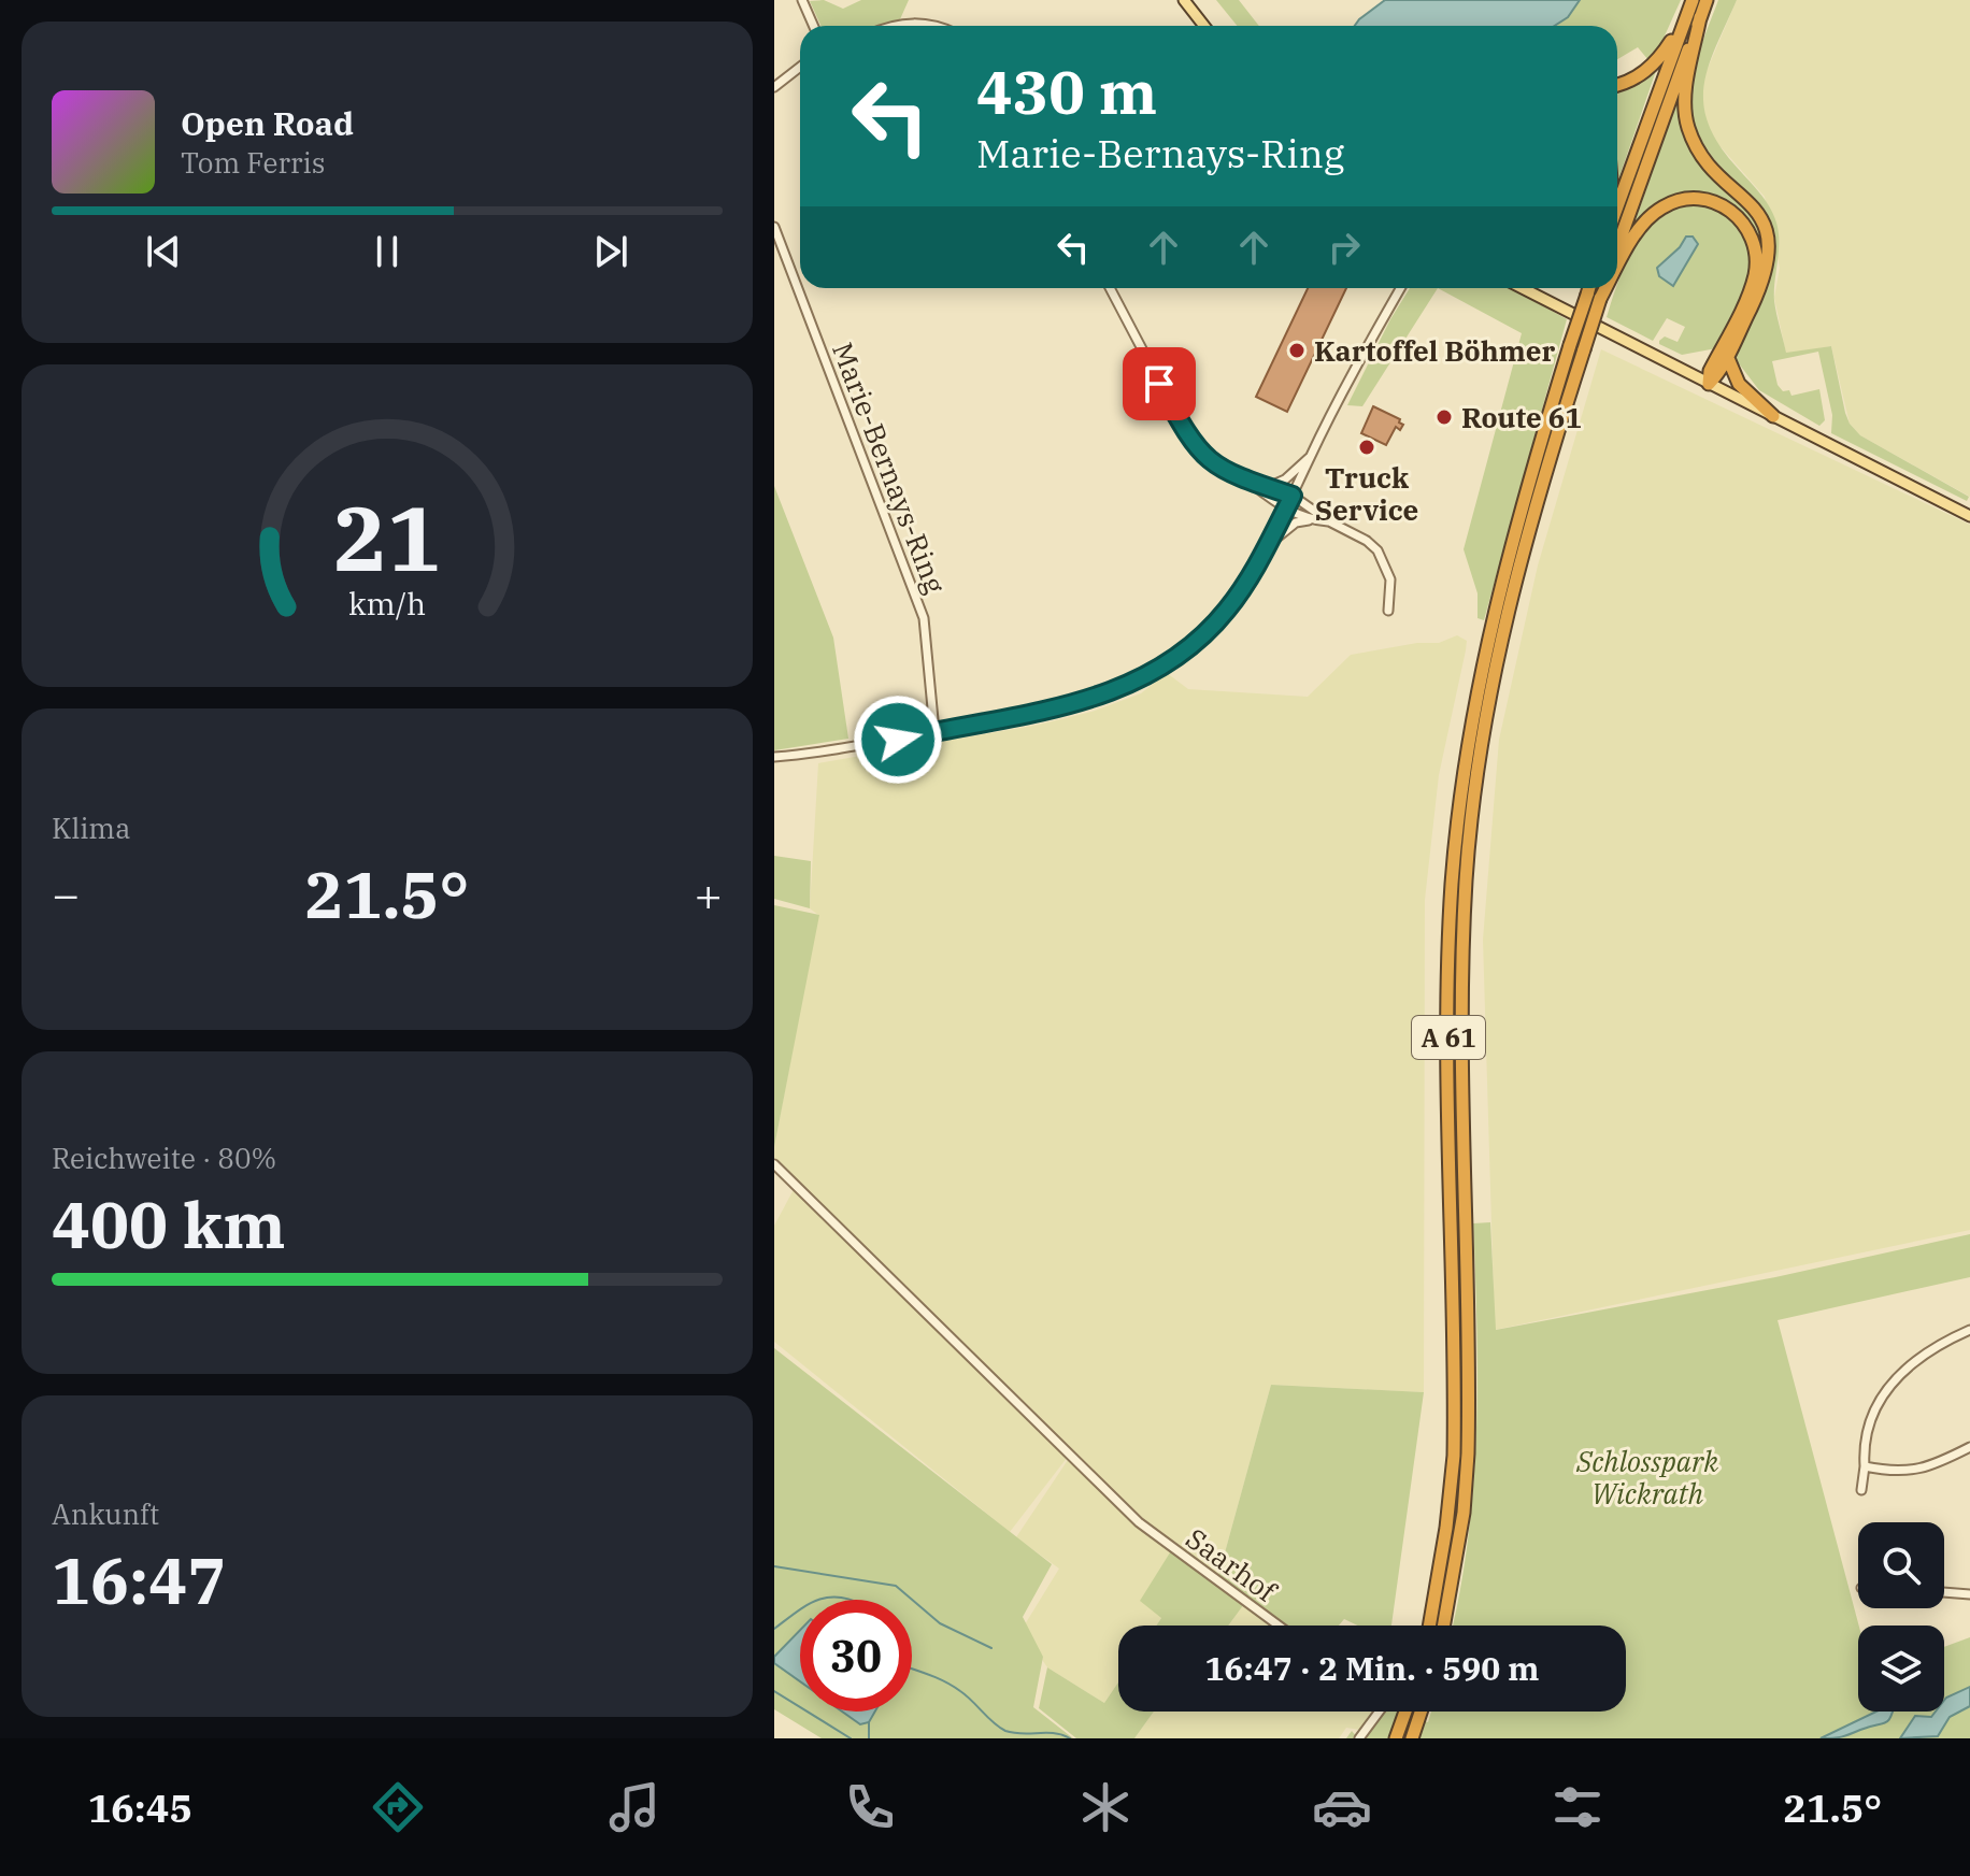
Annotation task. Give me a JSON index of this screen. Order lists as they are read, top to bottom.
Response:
{
  "streets": {
    "highway": ["A 61"],
    "street": ["Marie-Bernays-Ring", "Saarhof"]
  },
  "parks": ["Schlosspark Wickrath"],
  "places": ["Kartoffel Böhmer", "Route 61", "Truck Service"],
  "page": {
    "turn": ["430 m", "Marie-Bernays-Ring"],
    "song": ["Open Road", "Tom Ferris"],
    "tile": [
      "Klima",
      ["Reichweite · 80%", "400 km"],
      ["Ankunft", "16:47"]
    ],
    "heat": ["−", "21.5°", "+"],
    "limit": "30",
    "trip": "16:47 · 2 Min. · 590 m",
    "tabs": ["16:45", "21.5°"],
    "gauge": ["21", "km/h"]
  }
}
